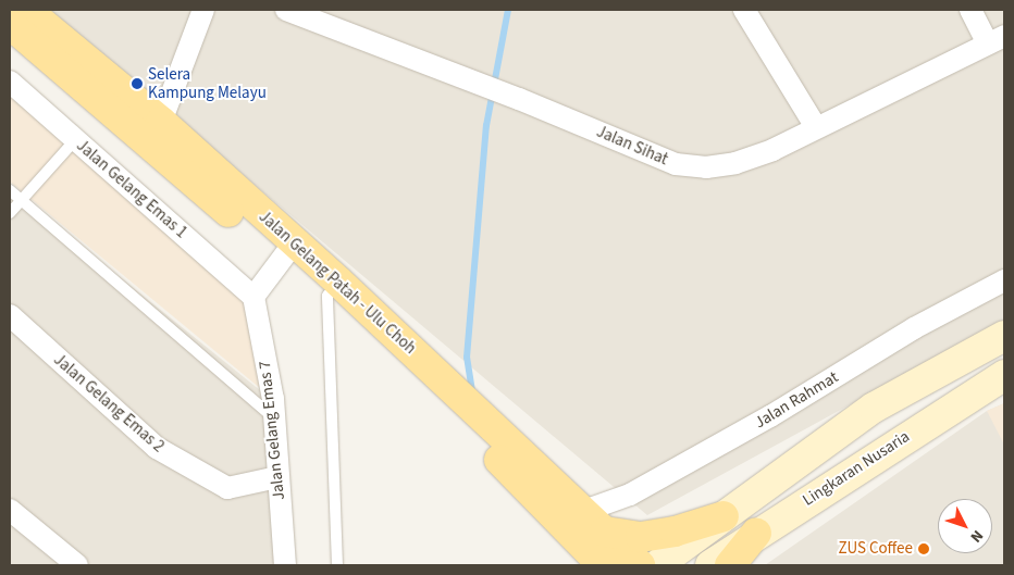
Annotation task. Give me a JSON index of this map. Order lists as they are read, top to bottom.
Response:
{
  "streets": {
    "main road": ["Jalan Gelang Patah - Ulu Choh", "Lingkaran Nusaria"],
    "street": [
      "Jalan Sihat",
      "Jalan Gelang Emas 1",
      "Jalan Rahmat",
      "Jalan Gelang Emas 2",
      "Jalan Gelang Emas 7"
    ]
  },
  "crossings": [
    ["Jalan Gelang Emas 1", "Jalan Gelang Emas 7"],
    ["Jalan Gelang Patah - Ulu Choh", "Jalan Rahmat"],
    ["Jalan Gelang Emas 2", "Jalan Gelang Emas 7"]
  ],
  "places": ["Selera Kampung Melayu", "ZUS Coffee"],
  "north": "bottom right"
}
